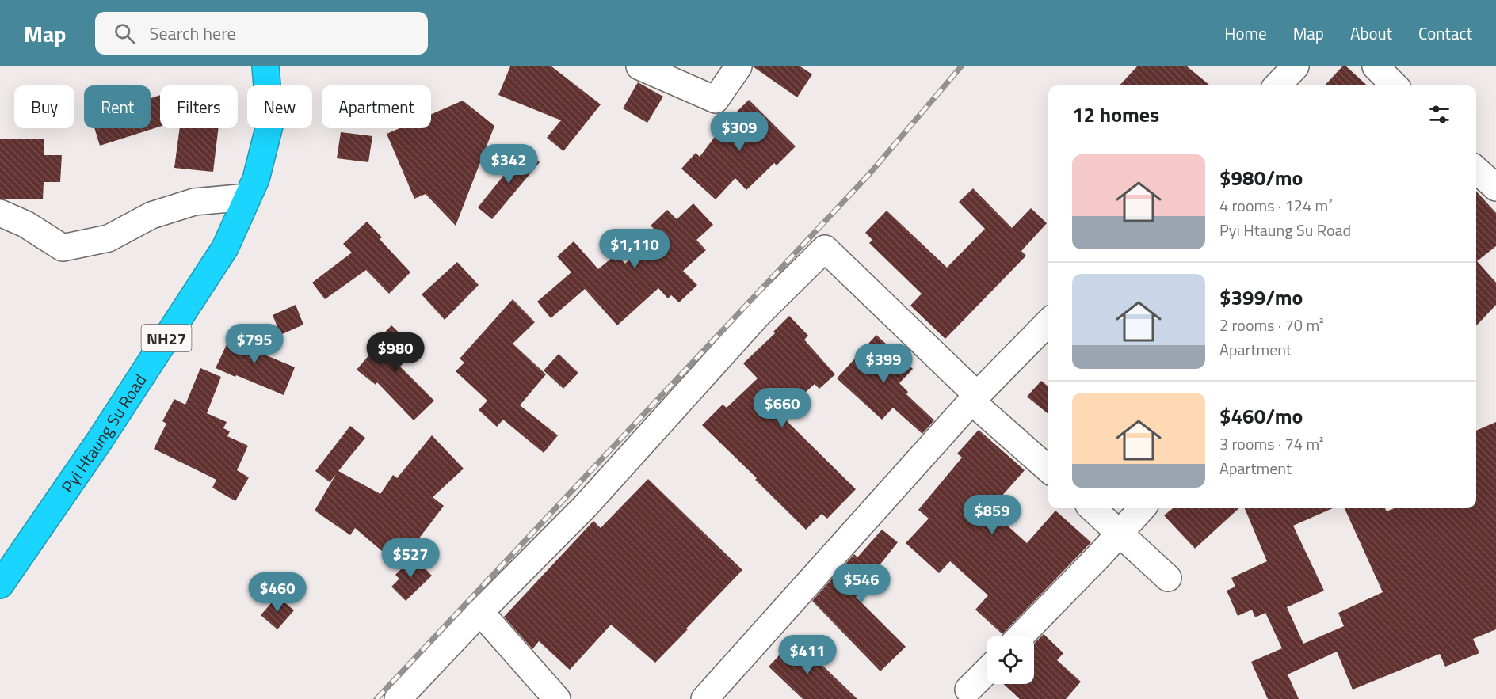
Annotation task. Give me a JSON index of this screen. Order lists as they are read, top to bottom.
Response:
{
  "streets": {
    "highway": ["NH27", "Pyi Htaung Su Road"]
  },
  "page": {
    "header": "Map",
    "search": "Search here",
    "nav": [
      "Home",
      "Map",
      "About",
      "Contact"
    ],
    "chip": [
      "Buy",
      "Rent",
      "Filters",
      "New",
      "Apartment"
    ],
    "heading": "12 homes",
    "price": [
      "$309",
      "$342",
      "$1,110",
      "$795",
      "$980",
      "$399",
      "$660",
      "$859",
      "$527",
      "$546",
      "$460",
      "$411"
    ],
    "list": [
      {
        "name": "$980/mo",
        "note": "4 rooms · 124 m² · Pyi Htaung Su Road"
      },
      {
        "name": "$399/mo",
        "note": "2 rooms · 70 m² · Apartment"
      },
      {
        "name": "$460/mo",
        "note": "3 rooms · 74 m² · Apartment"
      }
    ]
  }
}
